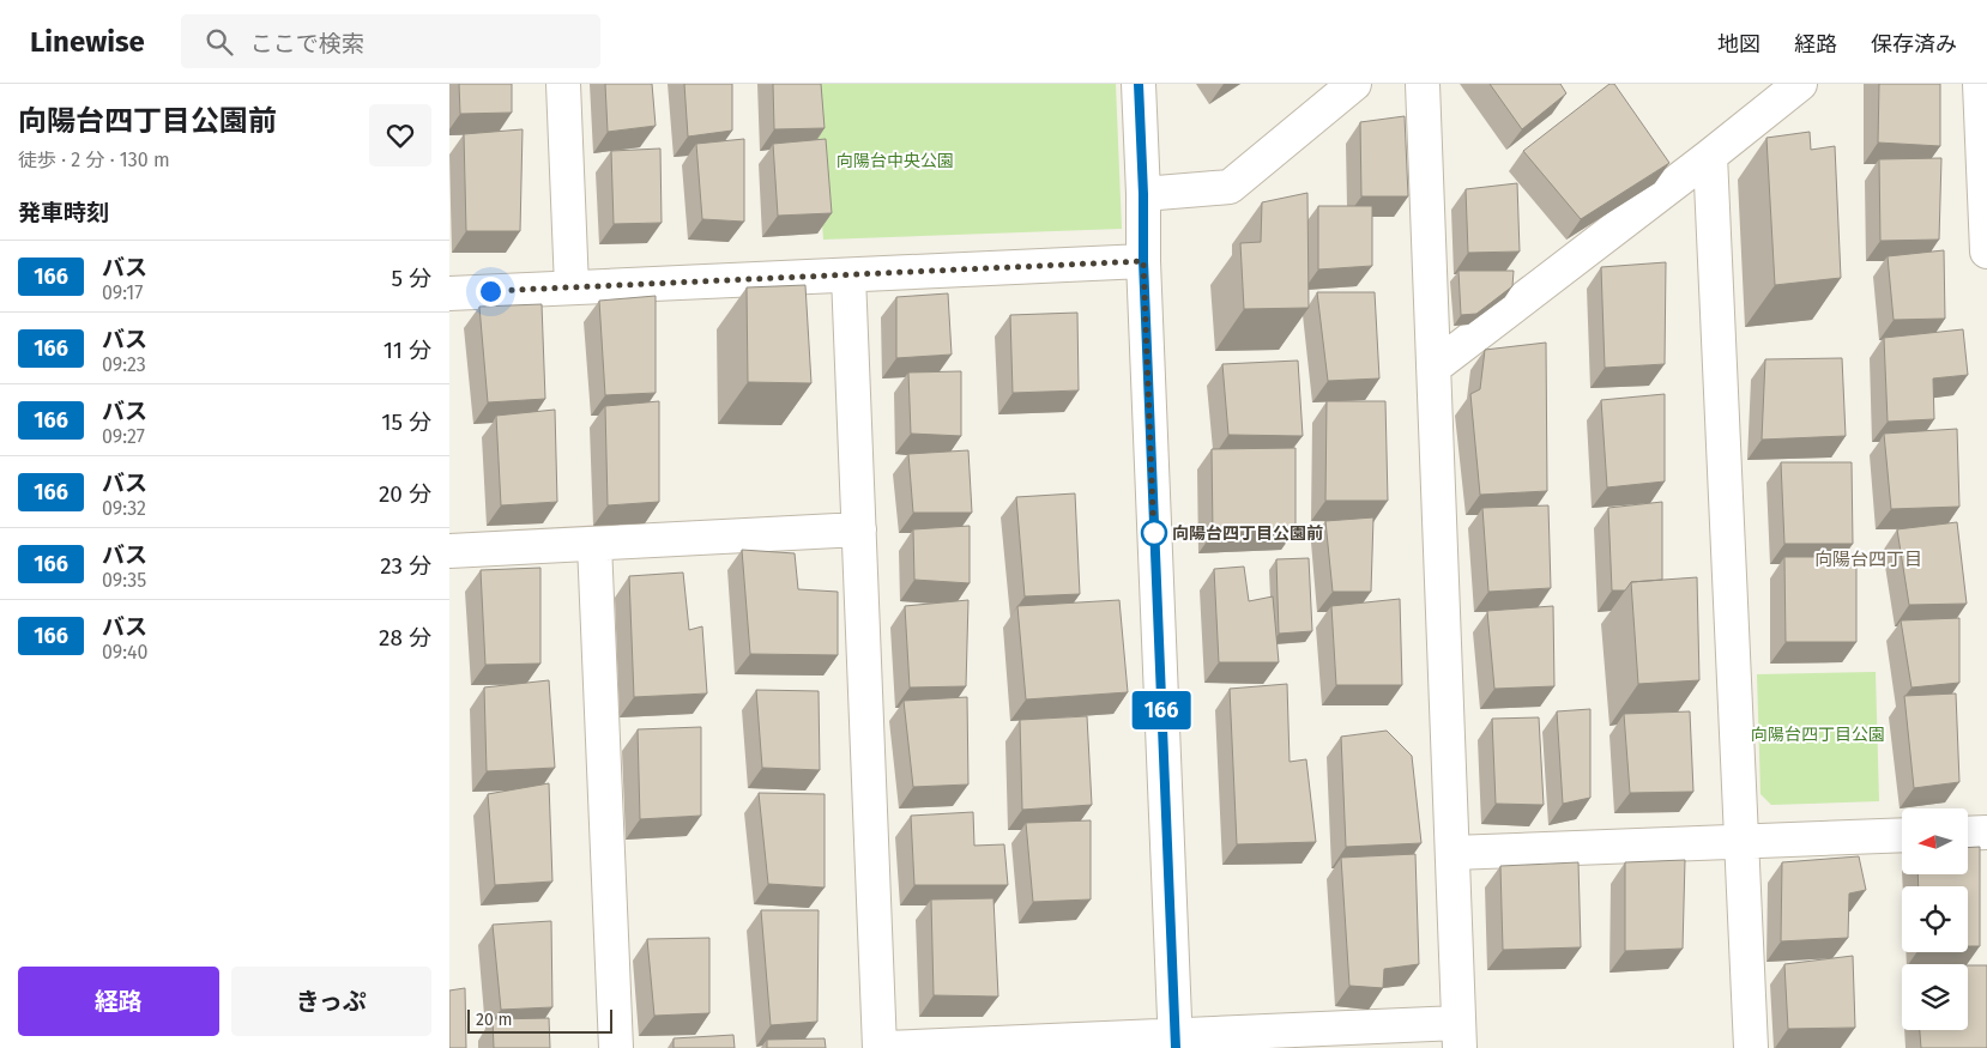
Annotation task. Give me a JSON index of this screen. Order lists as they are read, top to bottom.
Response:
{
  "districts": ["向陽台四丁目"],
  "parks": ["向陽台中央公園", "向陽台四丁目公園"],
  "places": ["向陽台四丁目公園前"],
  "lines": ["bus line 166"],
  "scale_bar": "20 m",
  "north": "left",
  "page": {
    "header": "Linewise",
    "search": "ここで検索",
    "nav": ["地図", "経路", "保存済み"],
    "heading": [
      ["向陽台四丁目公園前", "徒歩 · 2 分 · 130 m"],
      "発車時刻"
    ],
    "on_map": "166",
    "list": [
      {
        "mark": "166",
        "name": "バス",
        "note": "09:17",
        "value": "5 分"
      },
      {
        "mark": "166",
        "name": "バス",
        "note": "09:23",
        "value": "11 分"
      },
      {
        "mark": "166",
        "name": "バス",
        "note": "09:27",
        "value": "15 分"
      },
      {
        "mark": "166",
        "name": "バス",
        "note": "09:32",
        "value": "20 分"
      },
      {
        "mark": "166",
        "name": "バス",
        "note": "09:35",
        "value": "23 分"
      },
      {
        "mark": "166",
        "name": "バス",
        "note": "09:40",
        "value": "28 分"
      }
    ],
    "buttons": ["経路", "きっぷ"],
    "scale": "20 m"
  }
}
